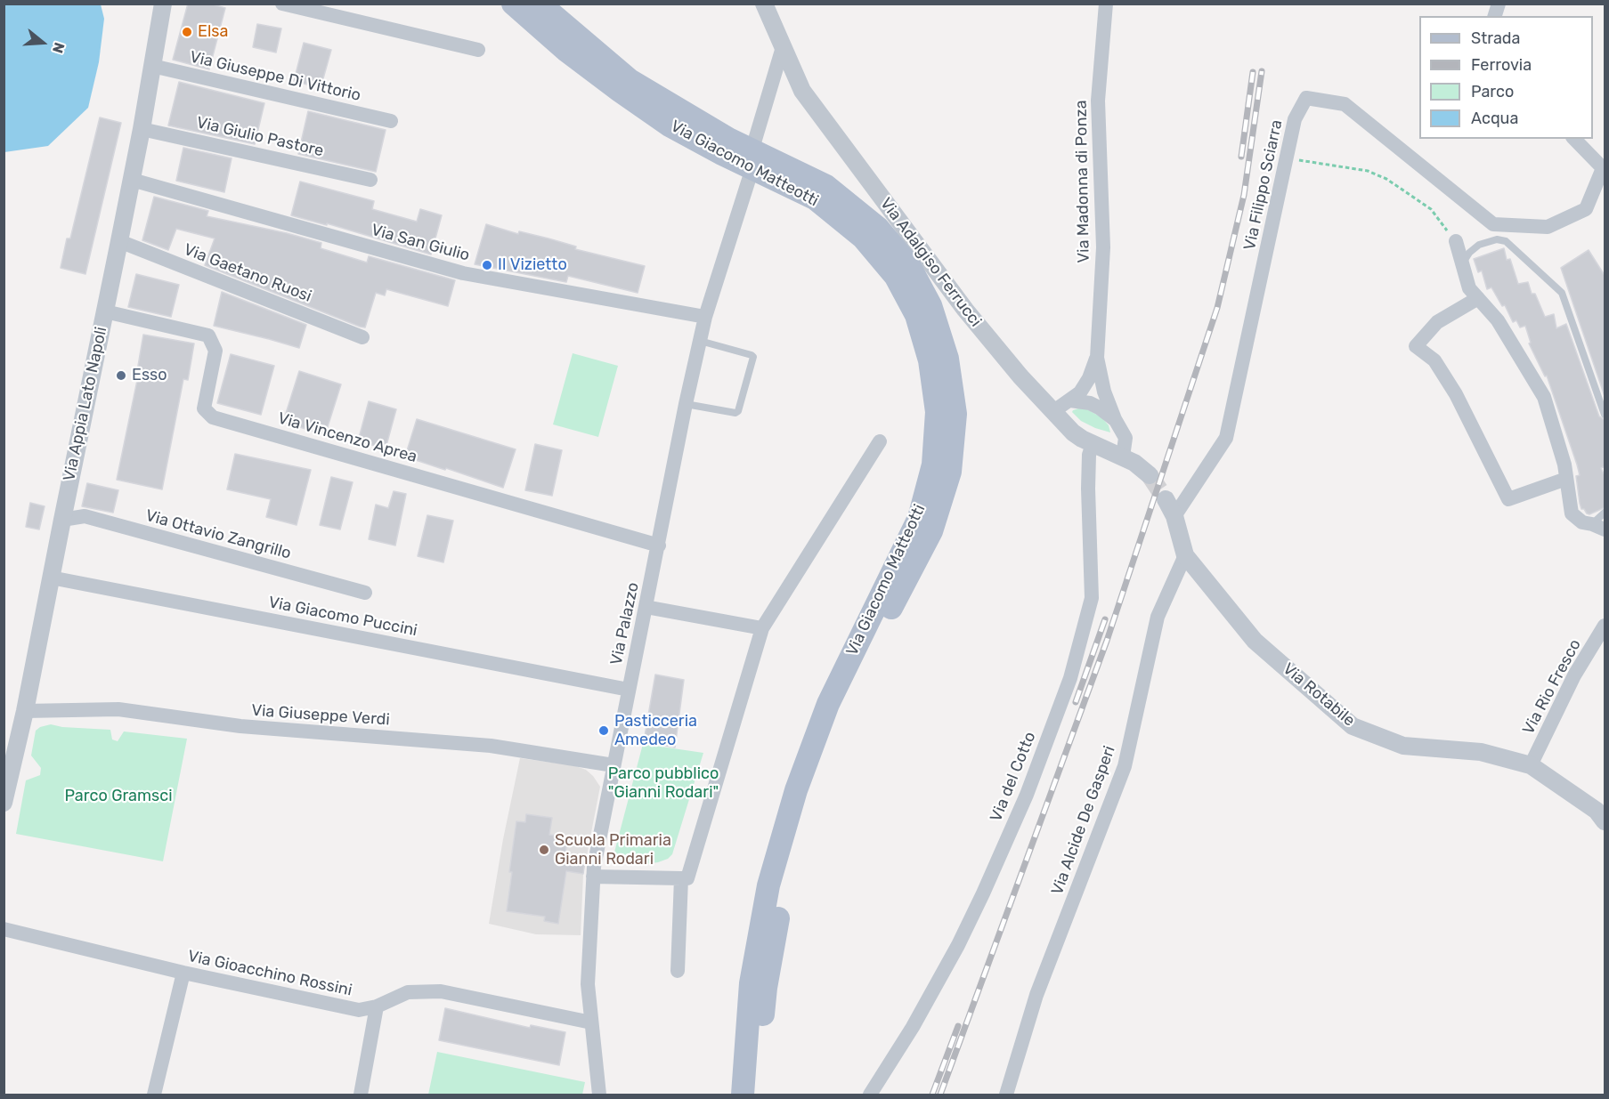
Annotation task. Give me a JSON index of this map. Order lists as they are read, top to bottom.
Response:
{
  "streets": {
    "main road": ["Via Giacomo Matteotti"],
    "street": [
      "Via Giuseppe Di Vittorio",
      "Via Giulio Pastore",
      "Via Madonna di Ponza",
      "Via Filippo Sciarra",
      "Via San Giulio",
      "Via Adalgiso Ferrucci",
      "Via Gaetano Ruosi",
      "Via Appia Lato Napoli",
      "Via Vincenzo Aprea",
      "Via Ottavio Zangrillo",
      "Via Giacomo Puccini",
      "Via Palazzo",
      "Via Rio Fresco",
      "Via Rotabile",
      "Via Giuseppe Verdi",
      "Via del Cotto",
      "Via Alcide De Gasperi",
      "Via Gioacchino Rossini"
    ]
  },
  "crossings": [
    ["Via Giuseppe Di Vittorio", "Via Appia Lato Napoli"],
    ["Via Giulio Pastore", "Via Appia Lato Napoli"],
    ["Via Giacomo Matteotti", "Via Palazzo"],
    ["Via Madonna di Ponza", "Via Adalgiso Ferrucci"],
    ["Via San Giulio", "Via Appia Lato Napoli"],
    ["Via San Giulio", "Via Palazzo"],
    ["Via Adalgiso Ferrucci", "Via Palazzo"],
    ["Via Adalgiso Ferrucci", "Via del Cotto"],
    ["Via Gaetano Ruosi", "Via Appia Lato Napoli"],
    ["Via Appia Lato Napoli", "Via Vincenzo Aprea"],
    ["Via Appia Lato Napoli", "Via Ottavio Zangrillo"],
    ["Via Appia Lato Napoli", "Via Giacomo Puccini"],
    ["Via Appia Lato Napoli", "Via Giuseppe Verdi"],
    ["Via Vincenzo Aprea", "Via Palazzo"],
    ["Via Giacomo Puccini", "Via Palazzo"],
    ["Via Palazzo", "Via Giuseppe Verdi"],
    ["Via Palazzo", "Via Gioacchino Rossini"],
    ["Via Rio Fresco", "Via Rotabile"],
    ["Via Rotabile", "Via Alcide De Gasperi"]
  ],
  "parks": ["Parco pubblico \"Gianni Rodari\"", "Parco Gramsci"],
  "places": [
    "Elsa",
    "Il Vizietto",
    "Esso",
    "Pasticceria Amedeo",
    "Scuola Primaria Gianni Rodari"
  ],
  "legend": [
    "Strada",
    "Ferrovia",
    "Parco",
    "Acqua"
  ],
  "north": "right"
}
